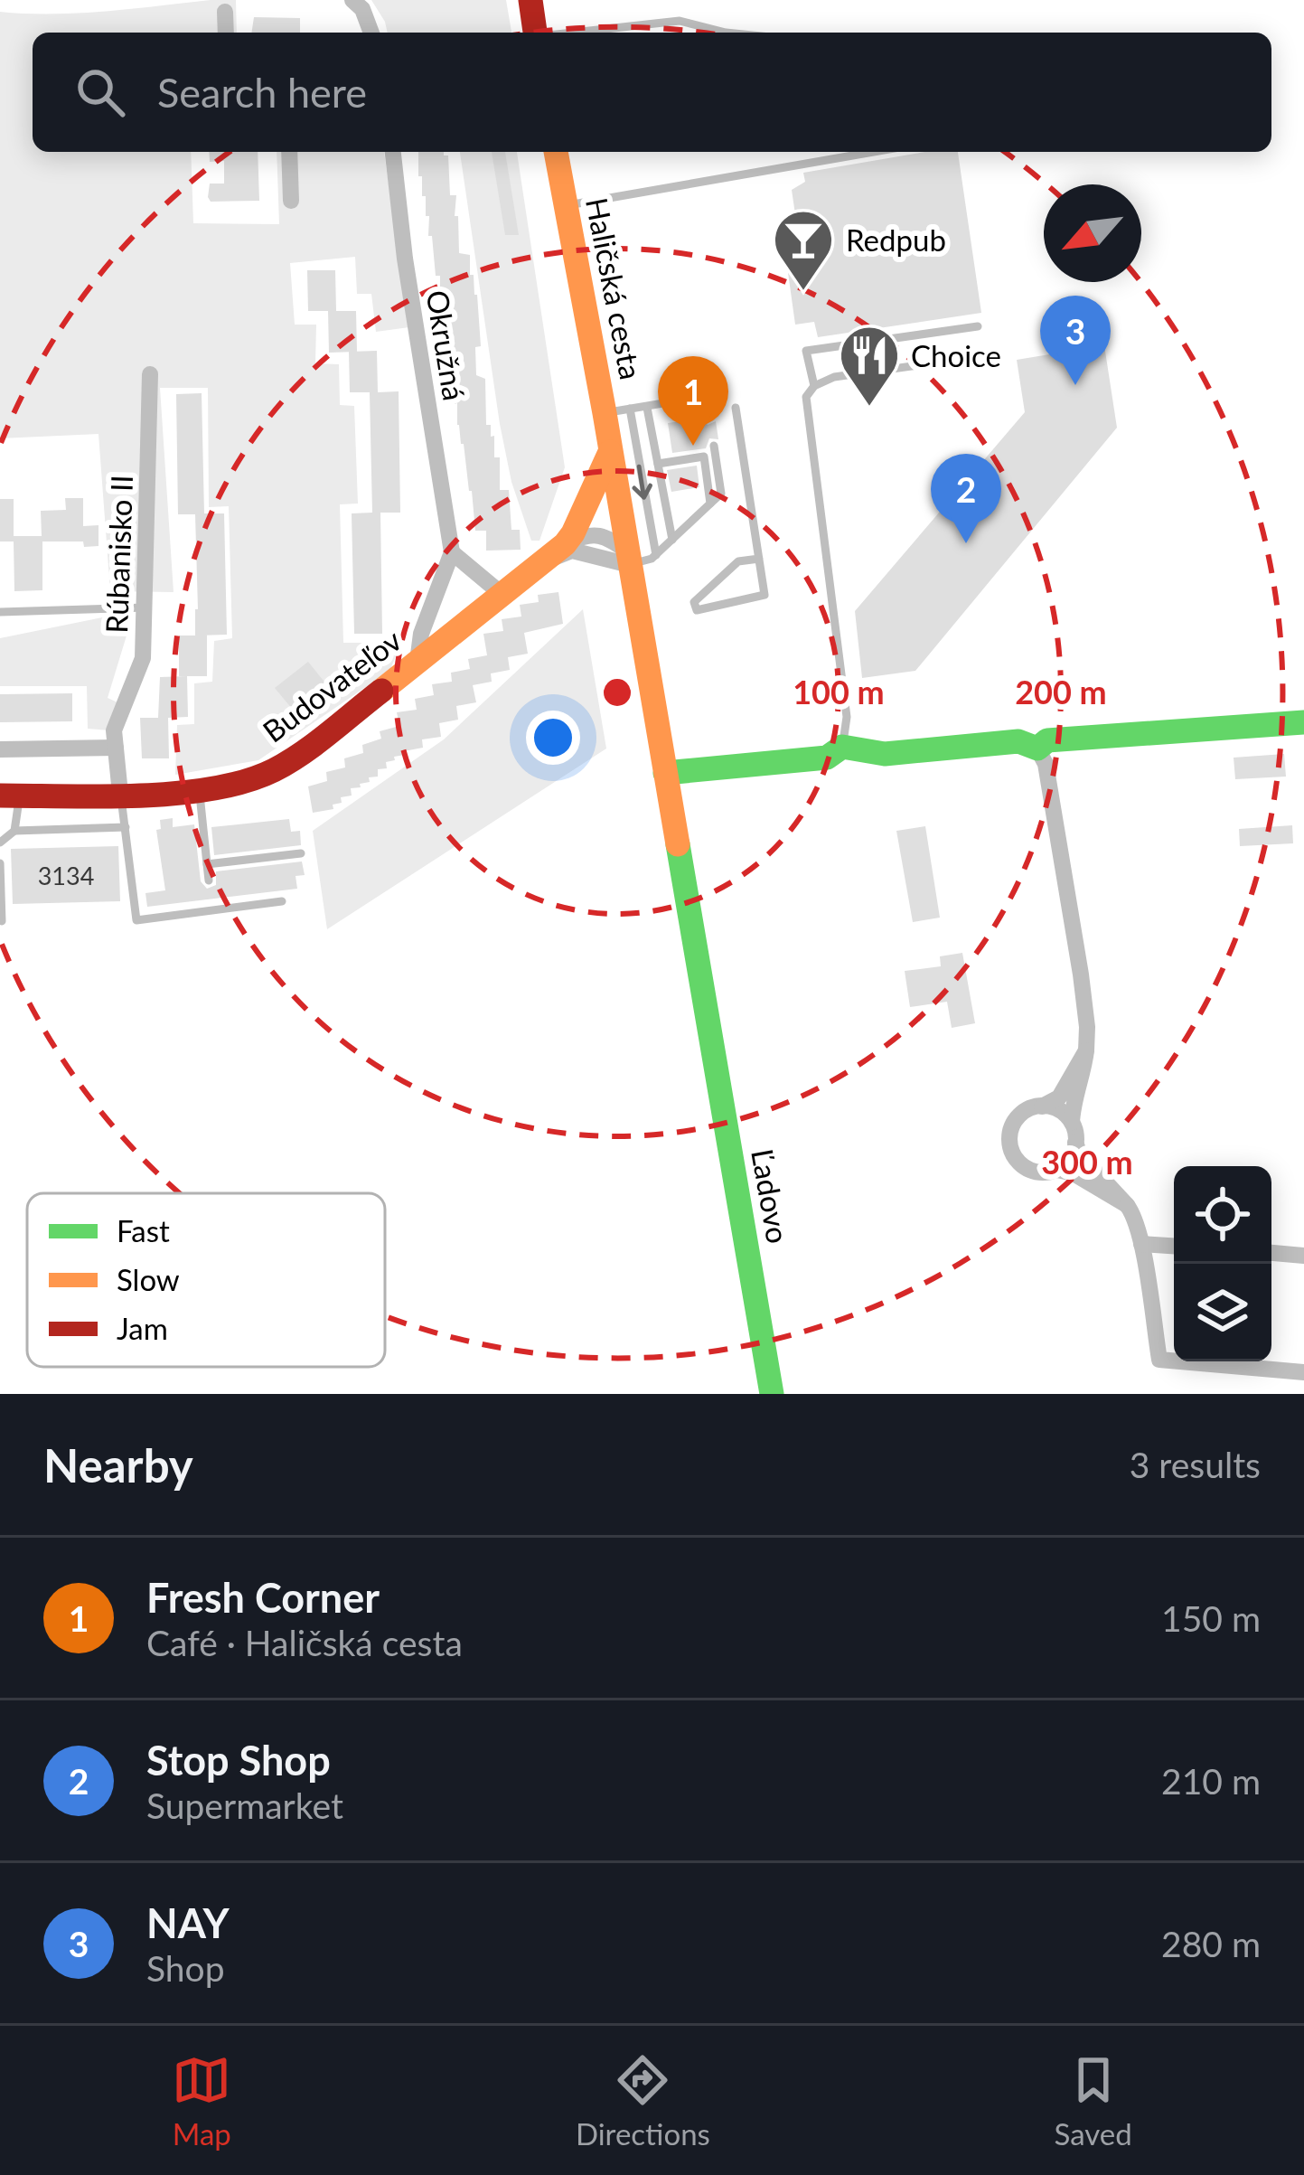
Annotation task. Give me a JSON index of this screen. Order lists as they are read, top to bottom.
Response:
{
  "streets": {
    "street": [
      "Haličská cesta",
      "Okružná",
      "Rúbanisko II",
      "Budovateľov",
      "Ľadovo"
    ]
  },
  "crossings": [
    ["Haličská cesta", "Budovateľov"],
    ["Haličská cesta", "Ľadovo"],
    ["Okružná", "Budovateľov"],
    ["Rúbanisko II", "Budovateľov"]
  ],
  "places": {
    "bar": ["Redpub"],
    "restaurant": ["Choice"]
  },
  "house_numbers": ["3134"],
  "legend": ["Fast", "Slow", "Jam"],
  "north": "bottom left",
  "page": {
    "search": "Search here",
    "pins": ["3", "1", "2"],
    "heading": ["Nearby", "3 results"],
    "list": [
      {
        "mark": "1",
        "name": "Fresh Corner",
        "note": "Café · Haličská cesta",
        "value": "150 m"
      },
      {
        "mark": "2",
        "name": "Stop Shop",
        "note": "Supermarket",
        "value": "210 m"
      },
      {
        "mark": "3",
        "name": "NAY",
        "note": "Shop",
        "value": "280 m"
      }
    ],
    "nav": ["Map", "Directions", "Saved"]
  },
  "rings": ["100 m", "200 m", "300 m"]
}
